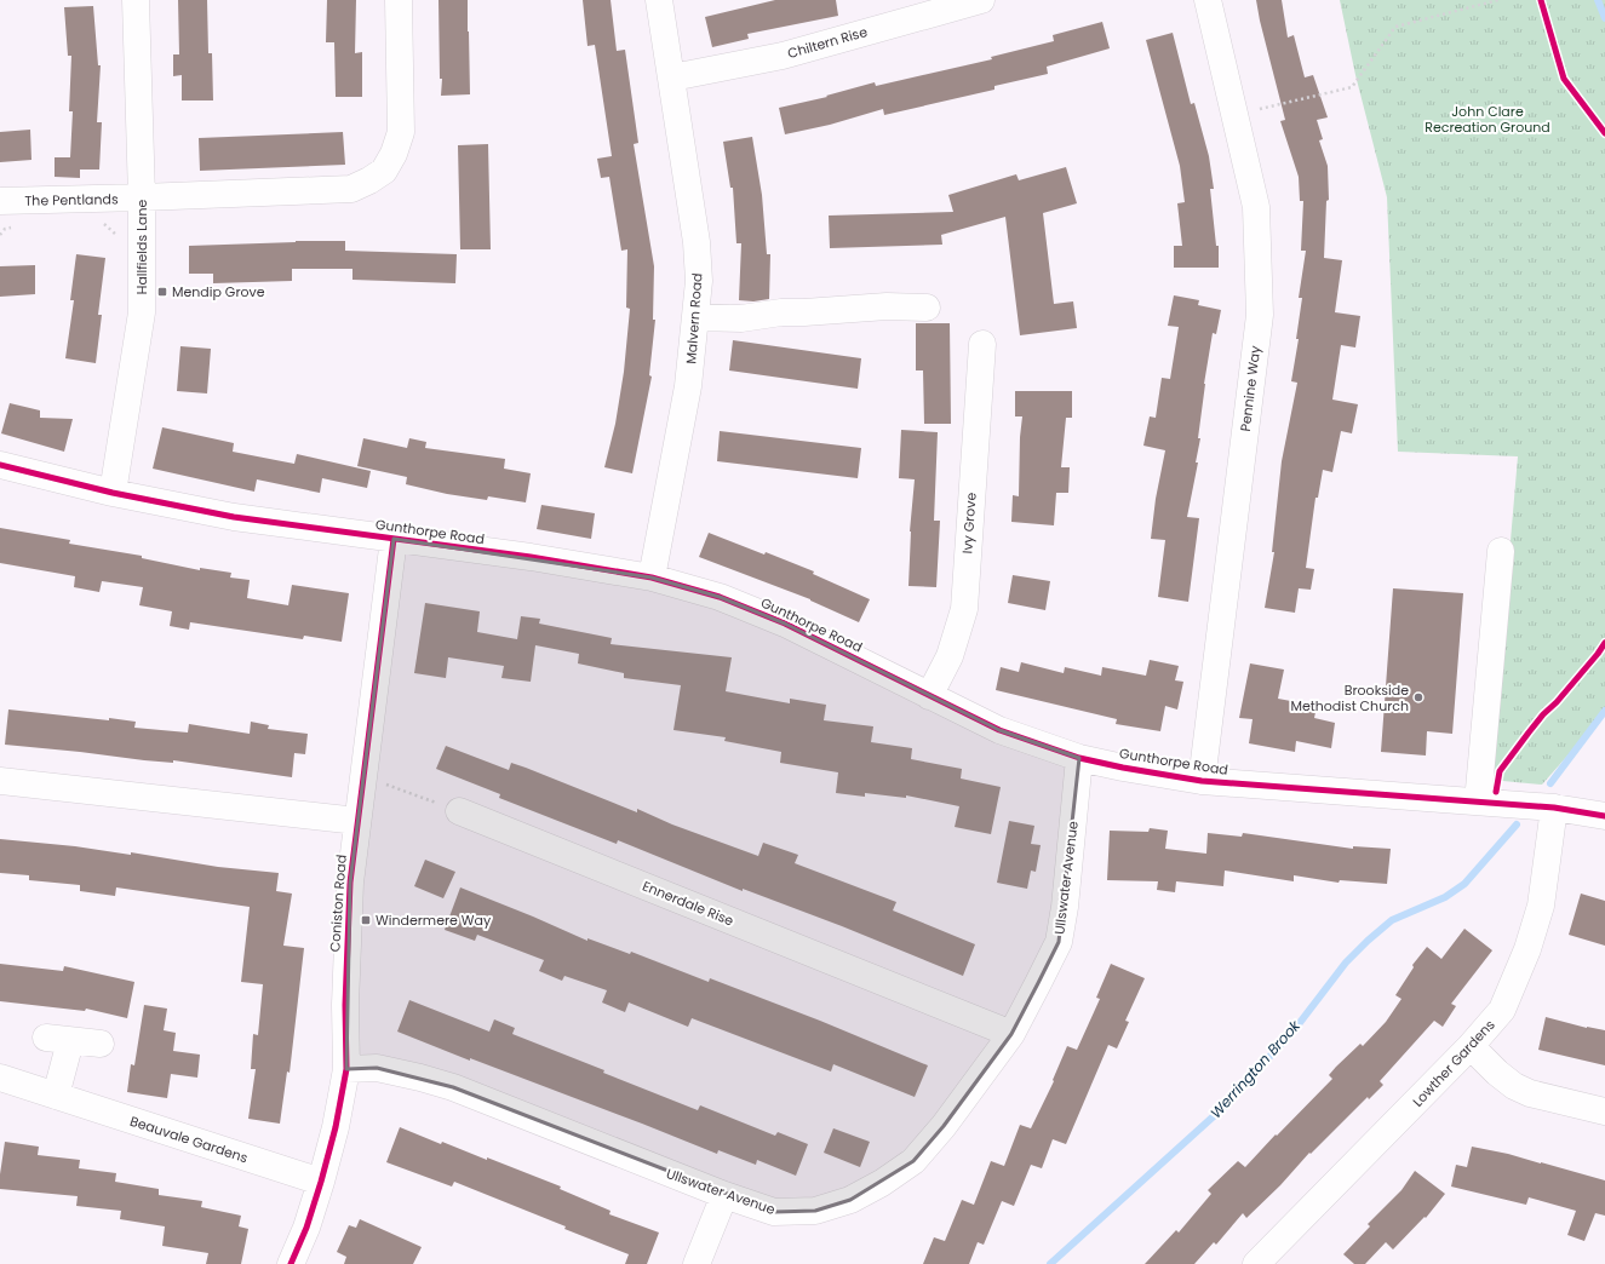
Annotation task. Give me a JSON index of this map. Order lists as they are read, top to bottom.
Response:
{
  "streets": {
    "street": [
      "Chiltern Rise",
      "The Pentlands",
      "Hallfields Lane",
      "Malvern Road",
      "Pennine Way",
      "Ivy Grove",
      "Gunthorpe Road",
      "Ullswater Avenue",
      "Coniston Road",
      "Ennerdale Rise",
      "Lowther Gardens",
      "Beauvale Gardens"
    ]
  },
  "crossings": [
    ["Chiltern Rise", "Malvern Road"],
    ["The Pentlands", "Hallfields Lane"],
    ["Hallfields Lane", "Gunthorpe Road"],
    ["Malvern Road", "Gunthorpe Road"],
    ["Pennine Way", "Gunthorpe Road"],
    ["Ivy Grove", "Gunthorpe Road"],
    ["Gunthorpe Road", "Ullswater Avenue"],
    ["Gunthorpe Road", "Coniston Road"],
    ["Gunthorpe Road", "Lowther Gardens"],
    ["Ullswater Avenue", "Coniston Road"],
    ["Ullswater Avenue", "Ennerdale Rise"],
    ["Coniston Road", "Beauvale Gardens"]
  ],
  "water": ["Werrington Brook"],
  "parks": ["John Clare Recreation Ground"],
  "places": {
    "transit": ["Mendip Grove", "Windermere Way"],
    "other": ["Brookside Methodist Church"]
  }
}
